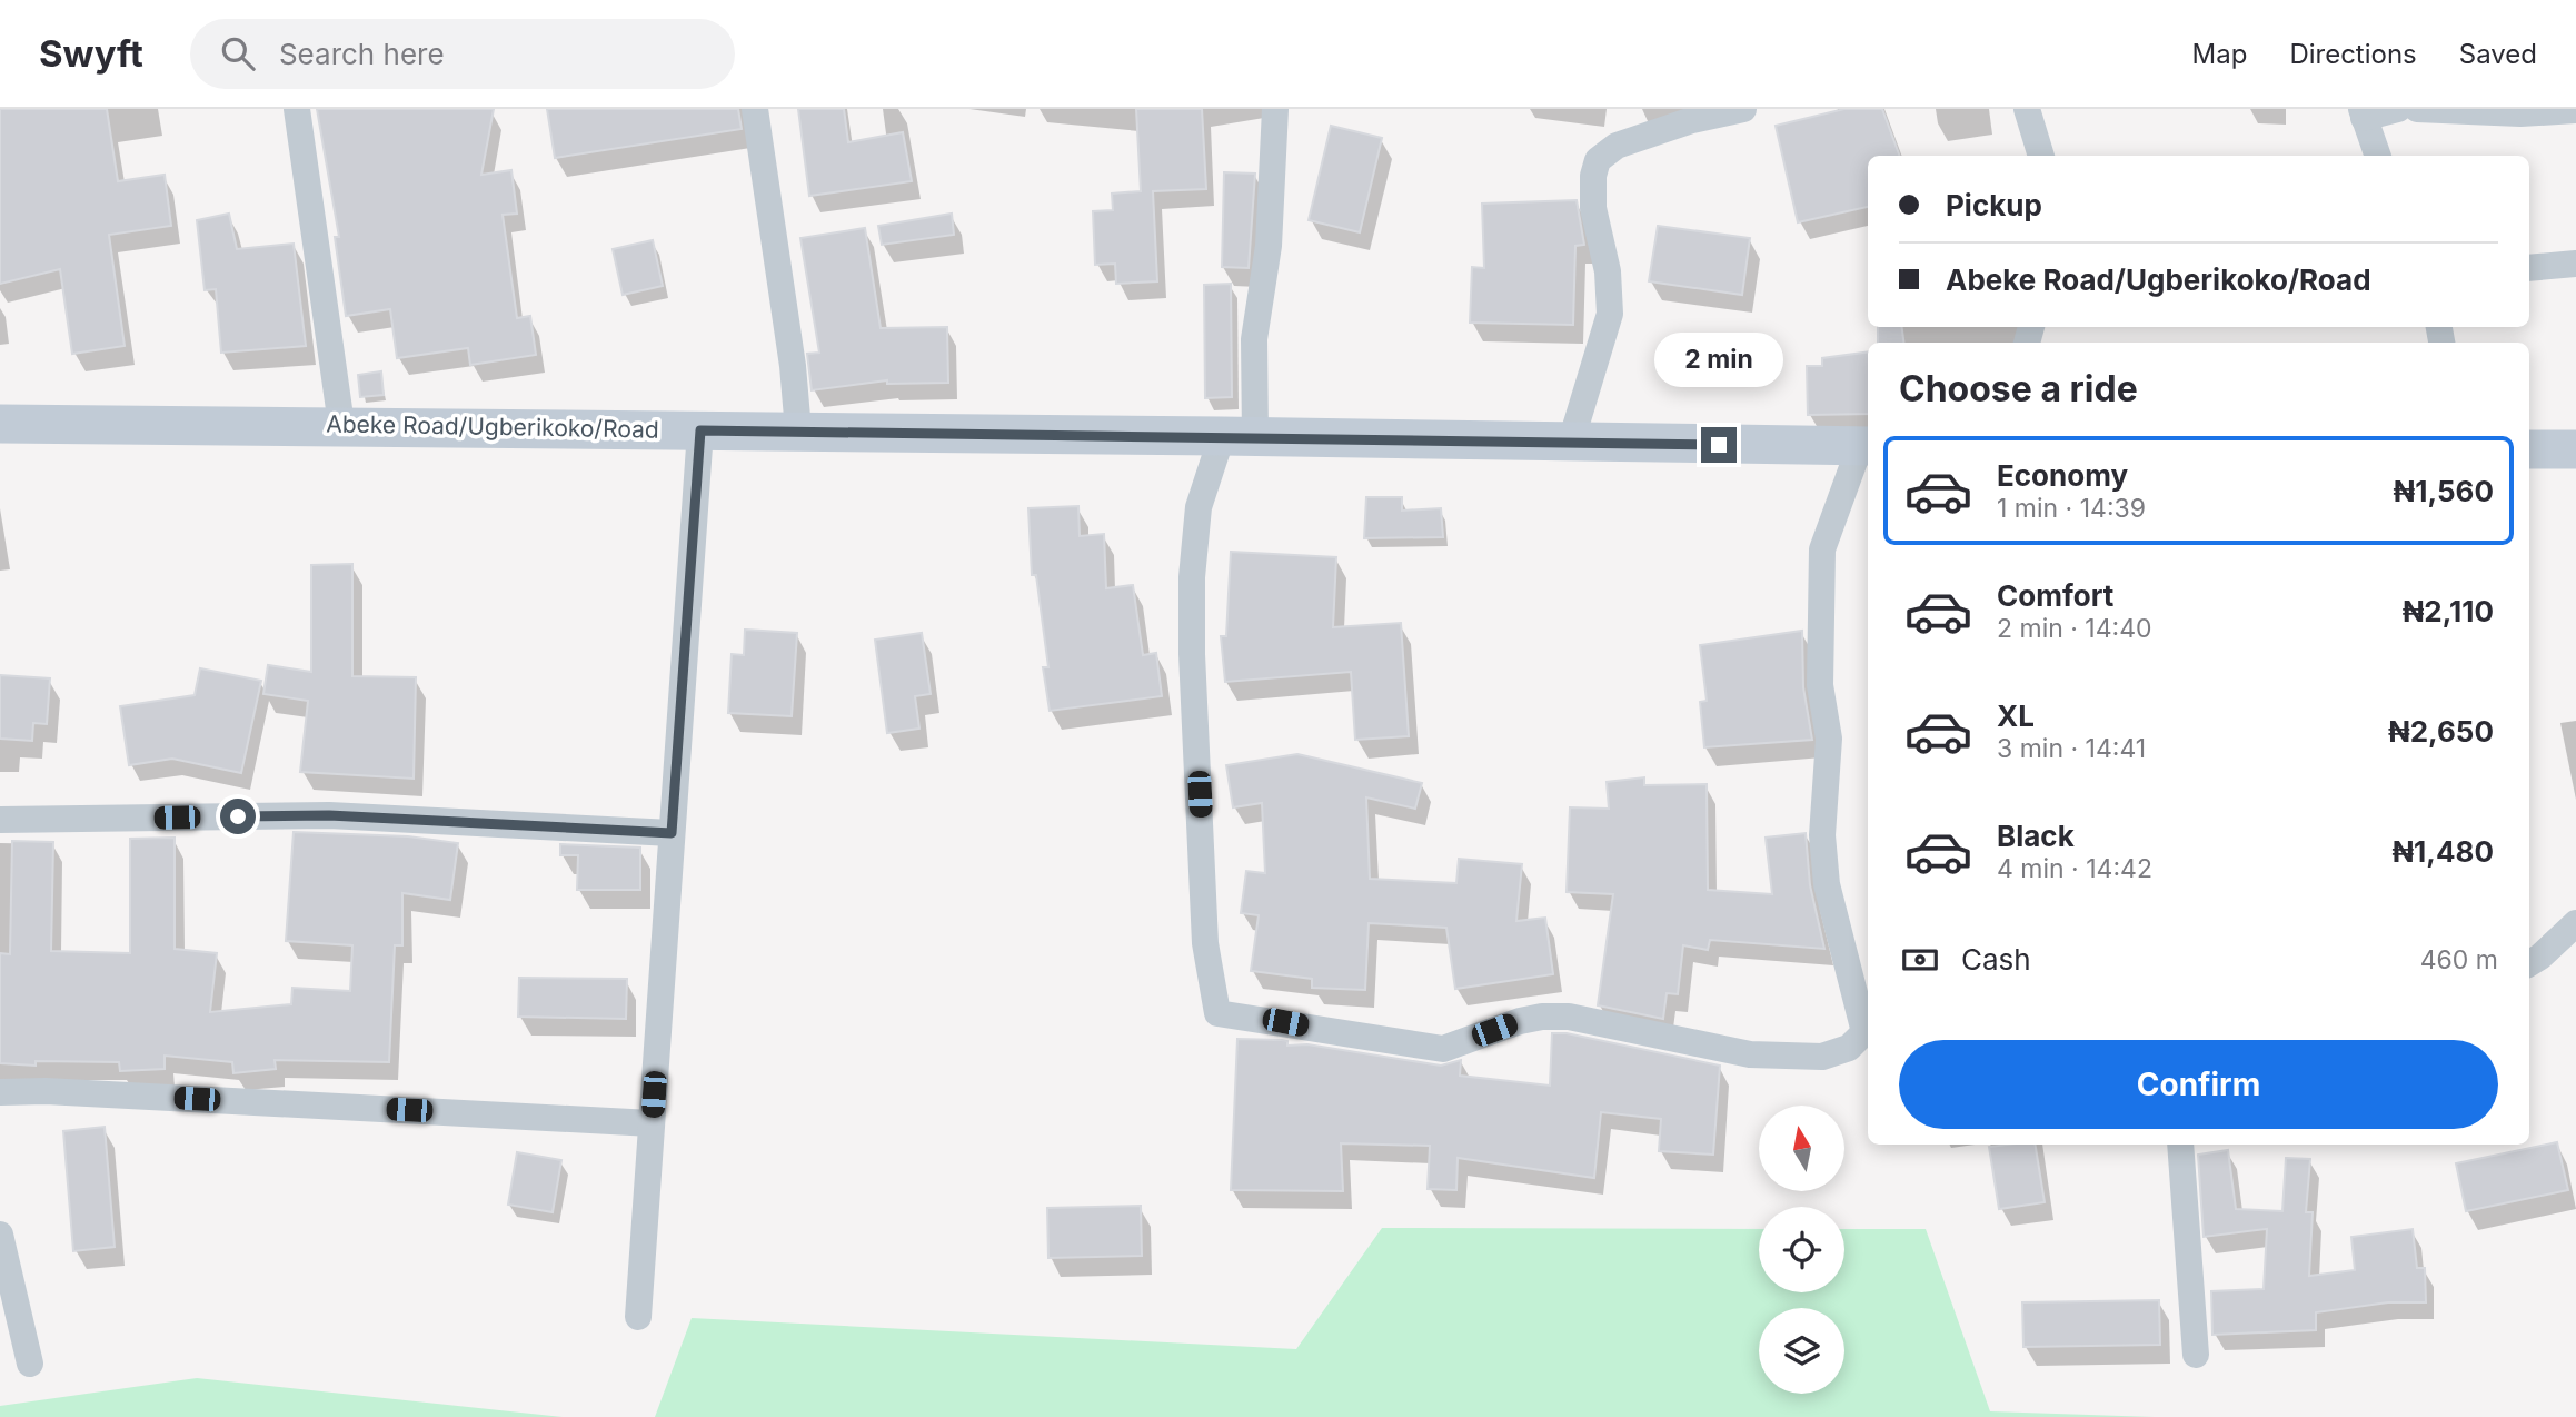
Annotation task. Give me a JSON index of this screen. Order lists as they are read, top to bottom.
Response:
{
  "streets": {
    "street": ["Abeke Road/Ugberikoko/Road"]
  },
  "north": "top",
  "page": {
    "header": "Swyft",
    "search": "Search here",
    "nav": ["Map", "Directions", "Saved"],
    "banner": ["Pickup", "Abeke Road/Ugberikoko/Road"],
    "bubble": "2 min",
    "heading": "Choose a ride",
    "list": [
      {
        "name": "Economy",
        "note": "1 min · 14:39",
        "value": "₦1,560"
      },
      {
        "name": "Comfort",
        "note": "2 min · 14:40",
        "value": "₦2,110"
      },
      {
        "name": "XL",
        "note": "3 min · 14:41",
        "value": "₦2,650"
      },
      {
        "name": "Black",
        "note": "4 min · 14:42",
        "value": "₦1,480"
      }
    ],
    "pay": ["Cash", "460 m"],
    "buttons": "Confirm"
  }
}
